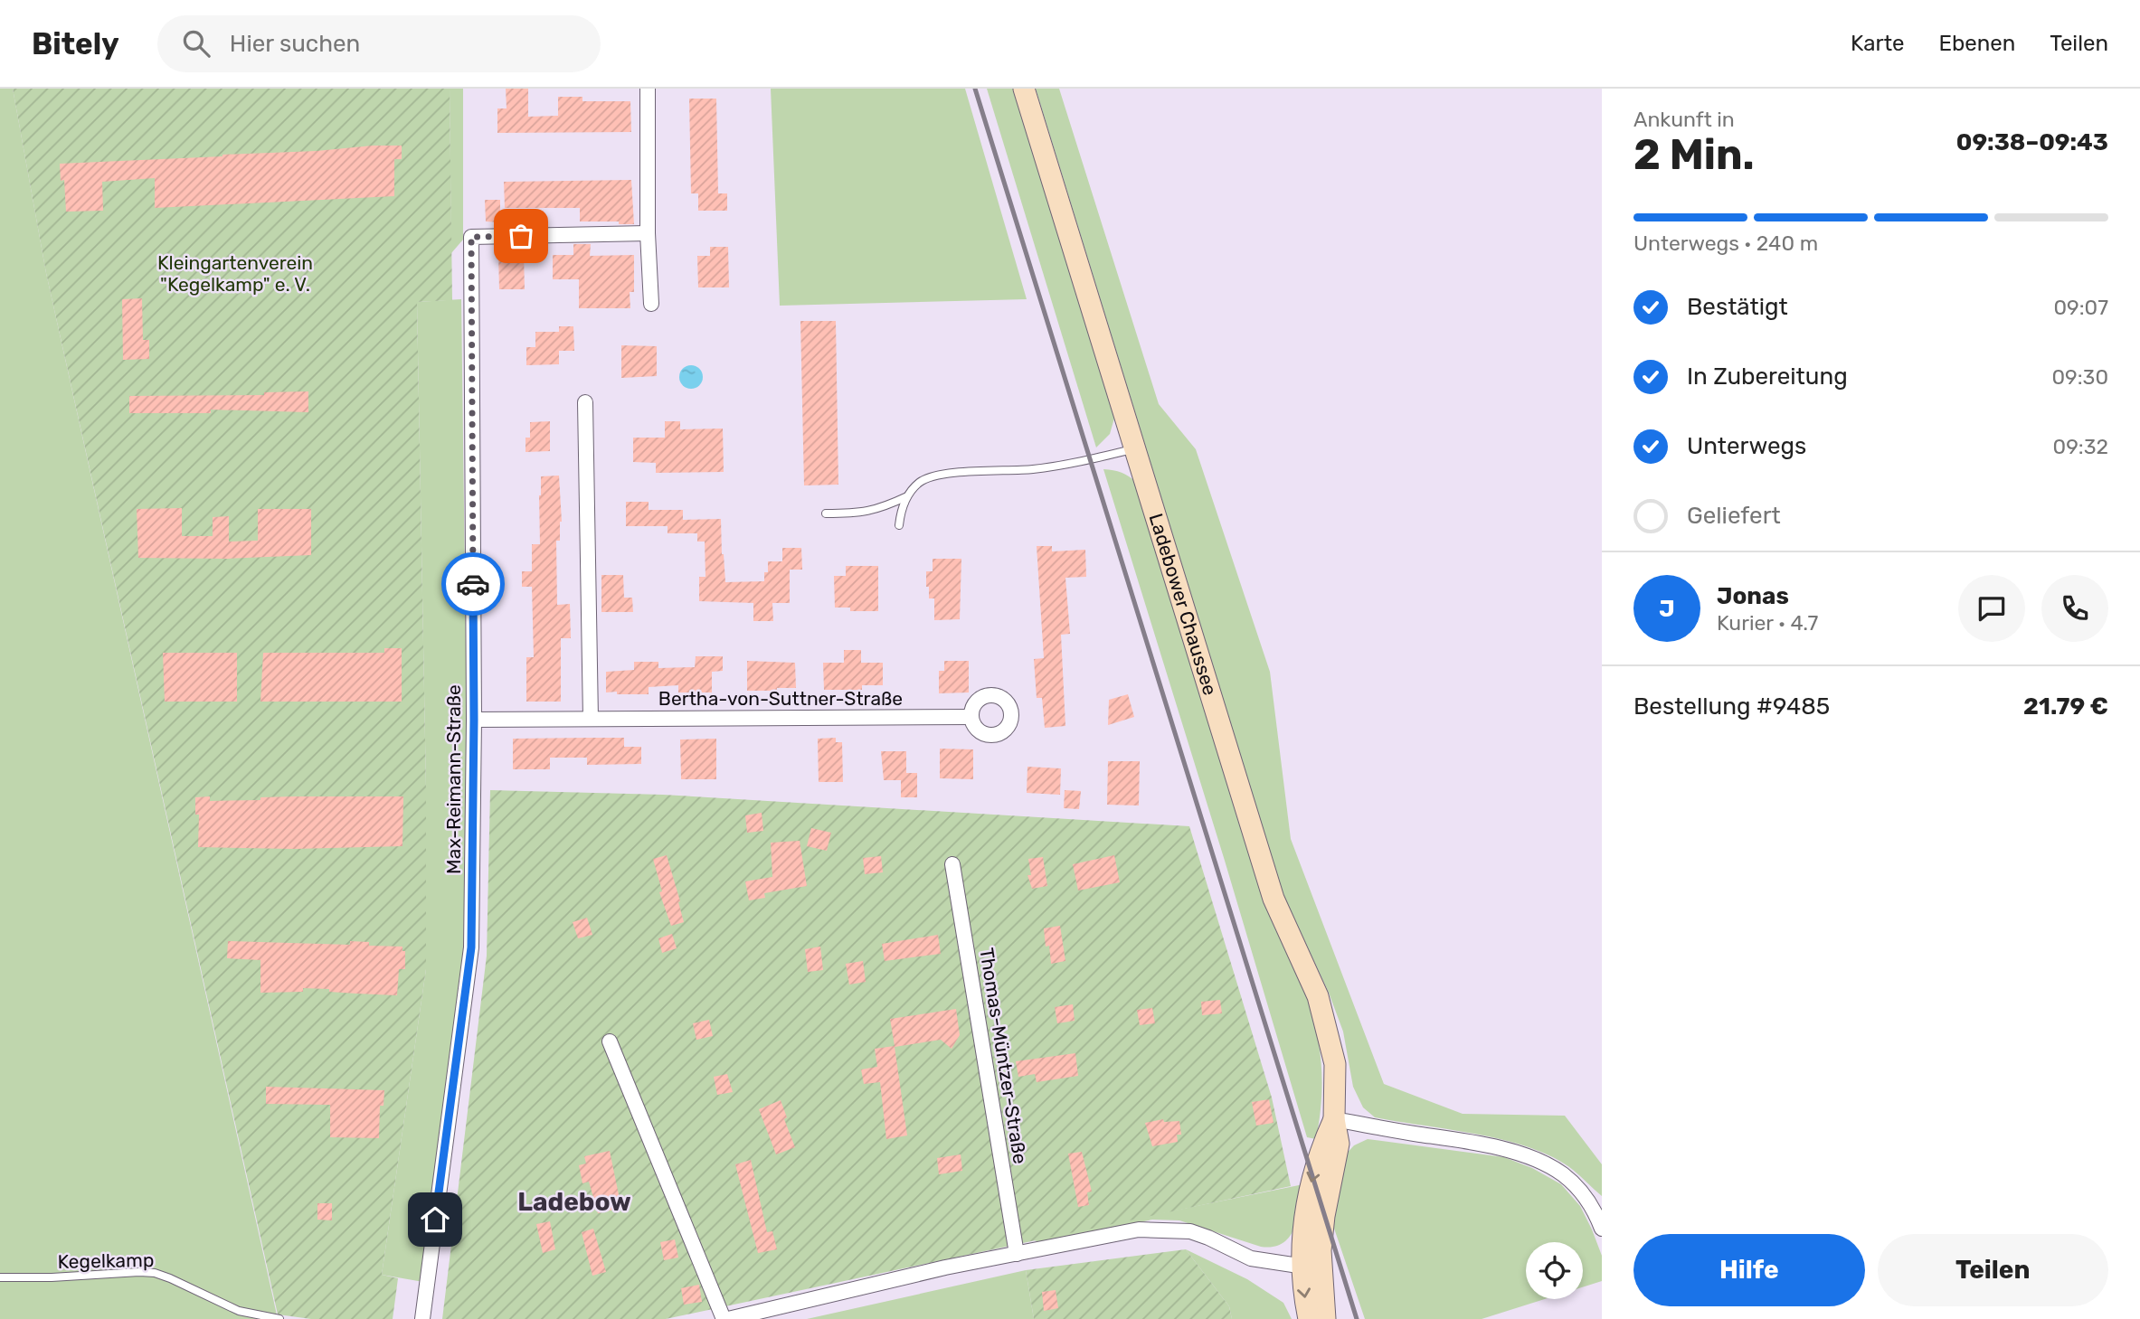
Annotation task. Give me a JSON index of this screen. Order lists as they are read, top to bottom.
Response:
{
  "streets": {
    "street": [
      "Ladebower Chaussee",
      "Bertha-von-Suttner-Straße",
      "Max-Reimann-Straße",
      "Thomas-Müntzer-Straße"
    ],
    "lane": ["Kegelkamp"]
  },
  "crossings": [
    ["Bertha-von-Suttner-Straße", "Max-Reimann-Straße"]
  ],
  "districts": ["Ladebow"],
  "parks": ["Kleingartenverein \"Kegelkamp\" e. V."],
  "page": {
    "header": "Bitely",
    "search": "Hier suchen",
    "nav": ["Karte", "Ebenen", "Teilen"],
    "heading": ["2 Min.", "Ankunft in", "09:38–09:43"],
    "panel": [
      "Jonas",
      "Kurier · 4.7",
      "Bestellung #9485",
      "21.79 €"
    ],
    "bar": "Unterwegs · 240 m",
    "list": [
      ["Bestätigt", "09:07"],
      ["In Zubereitung", "09:30"],
      ["Unterwegs", "09:32"],
      "Geliefert"
    ],
    "round": "J",
    "buttons": ["Hilfe", "Teilen"]
  }
}
